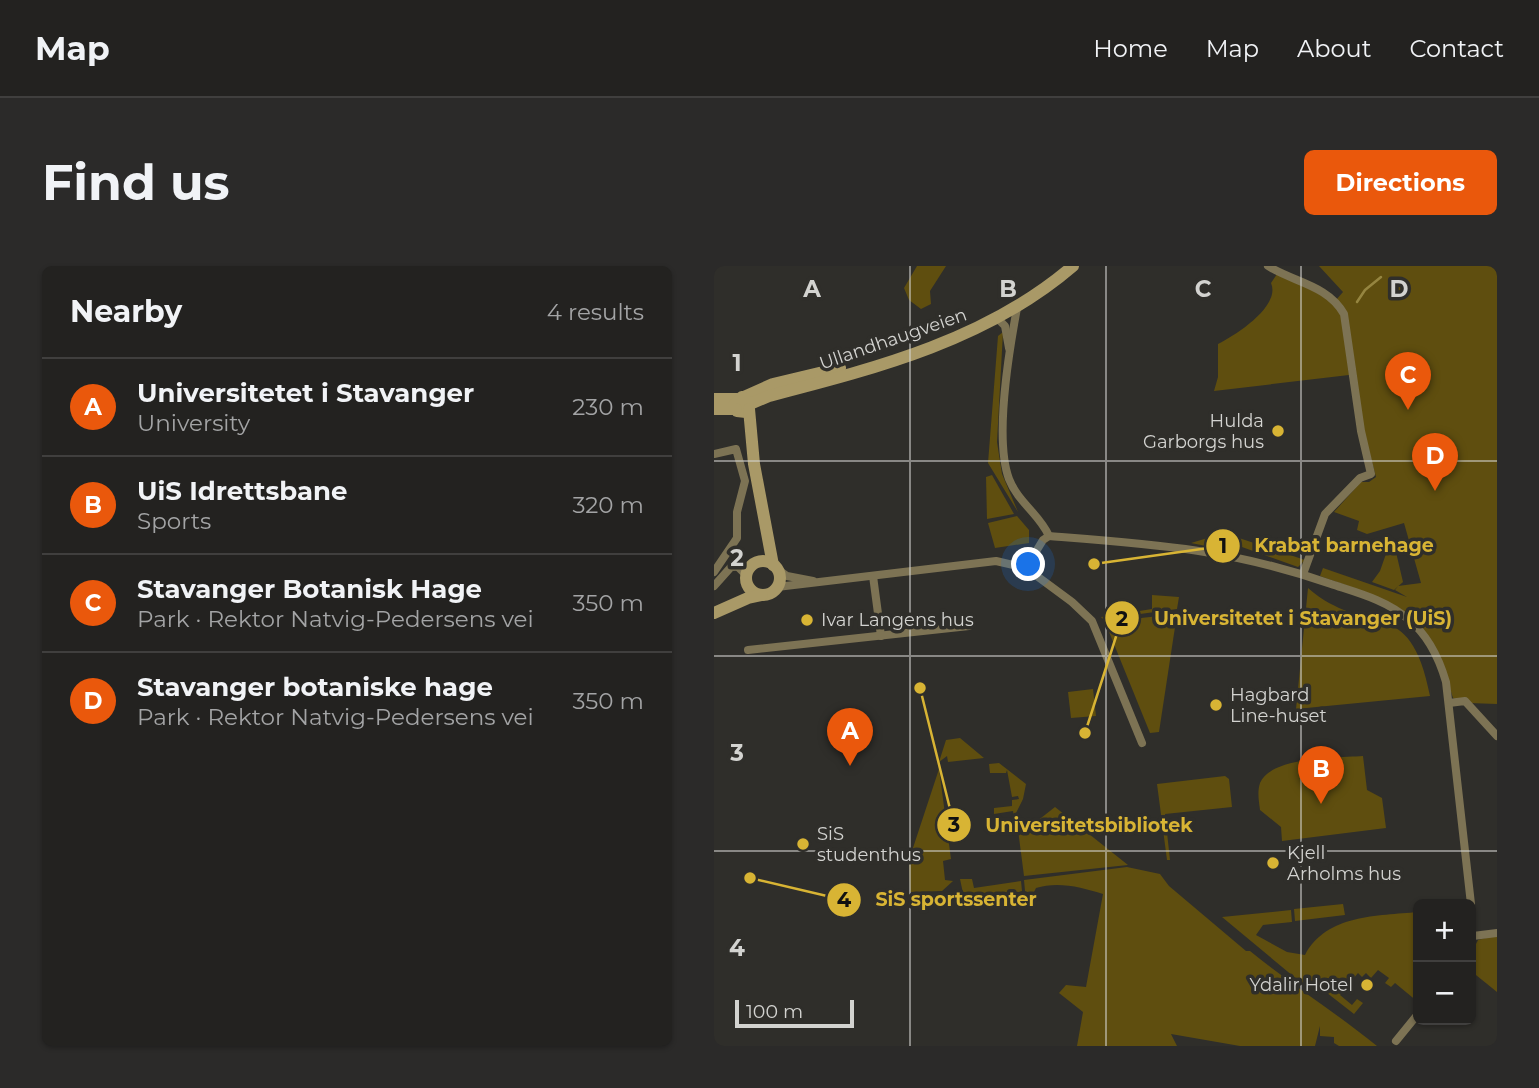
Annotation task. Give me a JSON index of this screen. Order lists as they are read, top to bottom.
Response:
{
  "streets": {
    "main road": ["Ullandhaugveien"]
  },
  "places": [
    "Hulda Garborgs hus",
    "Krabat barnehage",
    "Ivar Langens hus",
    "Universitetsbibliotek",
    "Hagbard Line-huset",
    "Universitetet i Stavanger (UiS)",
    "SiS studenthus",
    "Kjell Arholms hus",
    "SiS sportssenter",
    "Ydalir Hotel"
  ],
  "scale_bar": "100 m",
  "page": {
    "header": "Map",
    "nav": [
      "Home",
      "Map",
      "About",
      "Contact"
    ],
    "buttons": "Directions",
    "title": "Find us",
    "heading": ["Nearby", "4 results"],
    "pins": [
      "C",
      "D",
      "A",
      "B"
    ],
    "list": [
      {
        "mark": "A",
        "name": "Universitetet i Stavanger",
        "note": "University",
        "value": "230 m"
      },
      {
        "mark": "B",
        "name": "UiS Idrettsbane",
        "note": "Sports",
        "value": "320 m"
      },
      {
        "mark": "C",
        "name": "Stavanger Botanisk Hage",
        "note": "Park · Rektor Natvig-Pedersens vei",
        "value": "350 m"
      },
      {
        "mark": "D",
        "name": "Stavanger botaniske hage",
        "note": "Park · Rektor Natvig-Pedersens vei",
        "value": "350 m"
      }
    ],
    "map_buttons": ["+", "−"],
    "scale": "100 m"
  },
  "grid": {
    "columns": [
      "A",
      "B",
      "C",
      "D"
    ],
    "rows": [
      "1",
      "2",
      "3",
      "4"
    ]
  }
}
